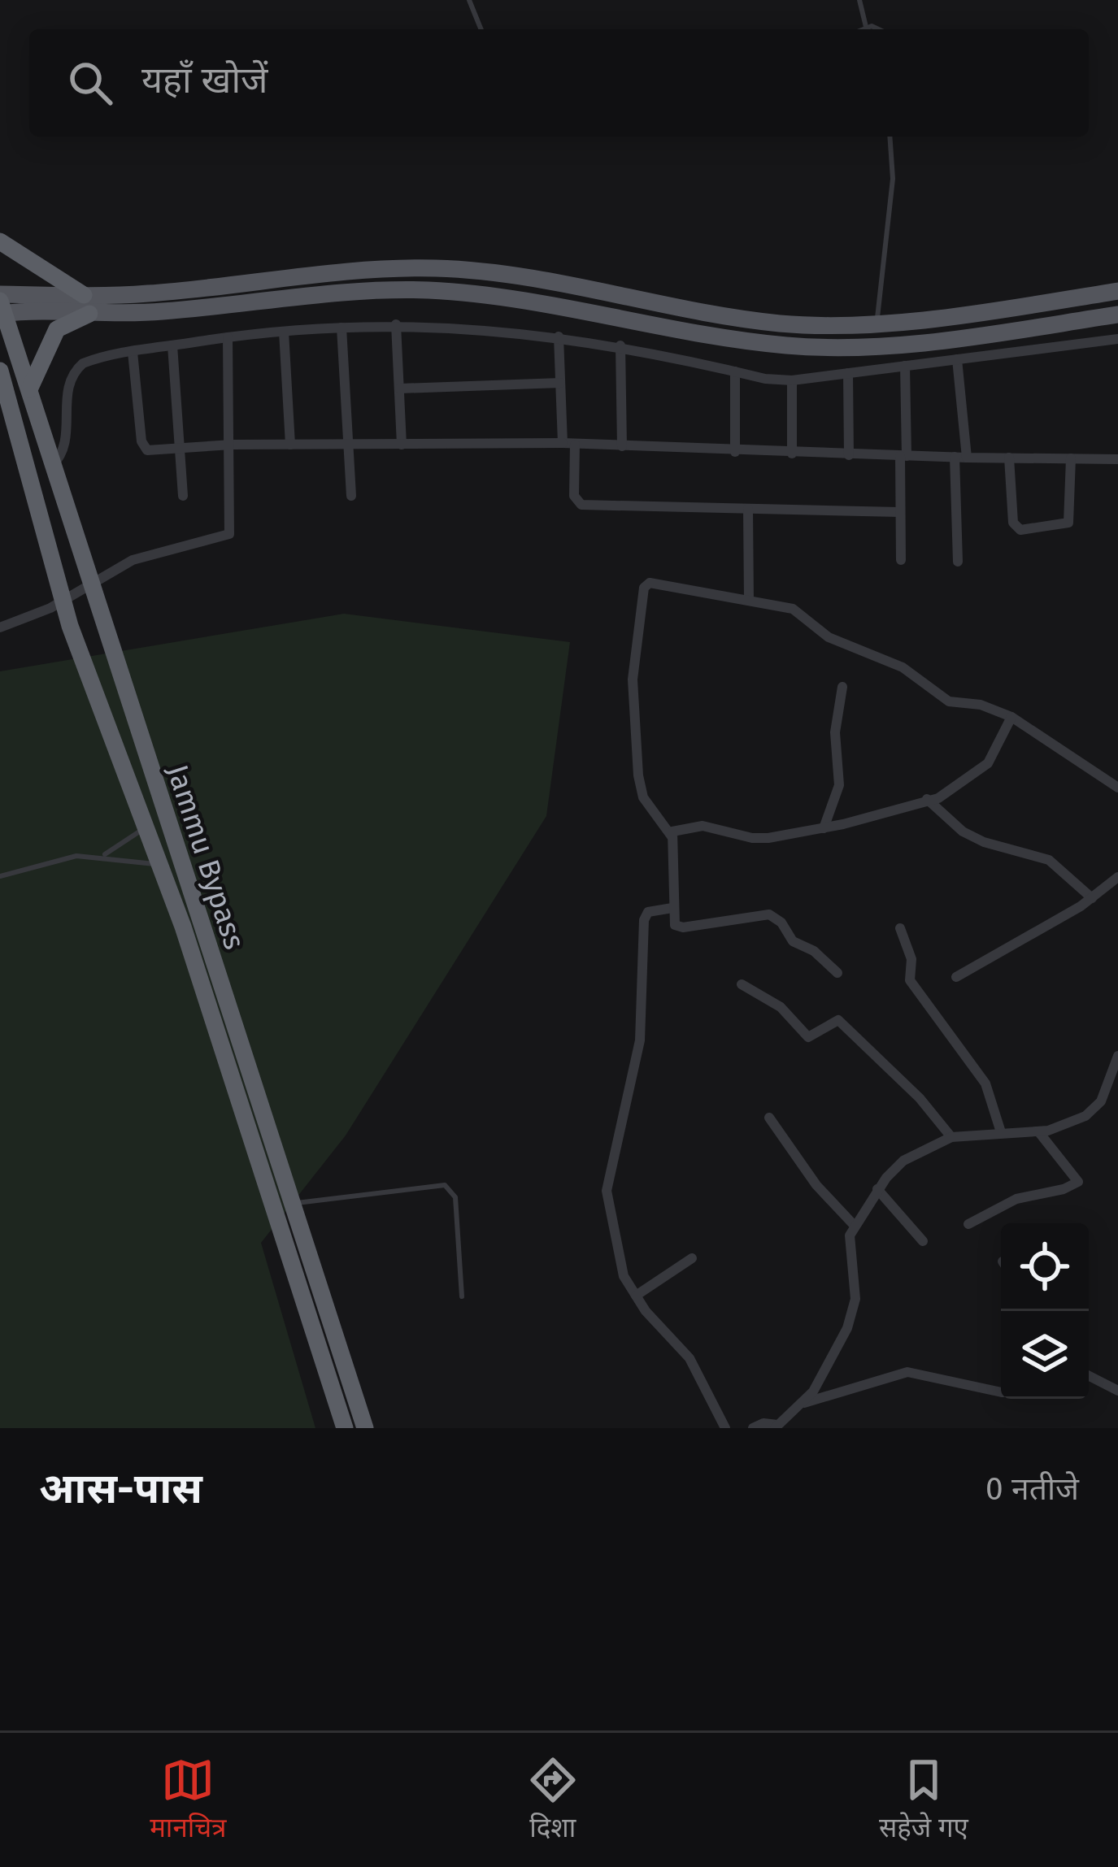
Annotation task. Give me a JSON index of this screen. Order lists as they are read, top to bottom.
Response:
{
  "streets": {
    "highway": ["Jammu Bypass"]
  },
  "page": {
    "search": "यहाँ खोजें",
    "heading": ["आस-पास", "0 नतीजे"],
    "nav": ["मानचित्र", "दिशा", "सहेजे गए"]
  }
}
